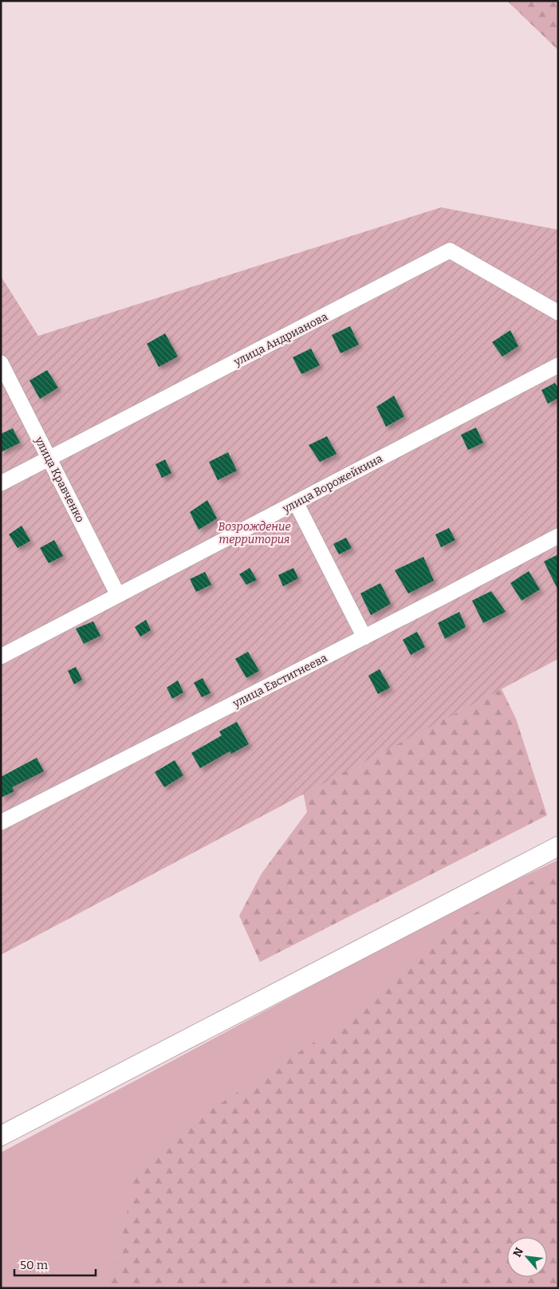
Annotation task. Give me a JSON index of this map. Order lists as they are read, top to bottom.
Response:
{
  "streets": {
    "street": [
      "улица Андрианова",
      "улица Кравченко",
      "улица Ворожейкина",
      "улица Евстигнеева"
    ]
  },
  "crossings": [
    ["улица Андрианова", "улица Кравченко"],
    ["улица Кравченко", "улица Ворожейкина"]
  ],
  "parks": ["Возрождение территория"],
  "scale_bar": "50 m",
  "north": "top left"
}
